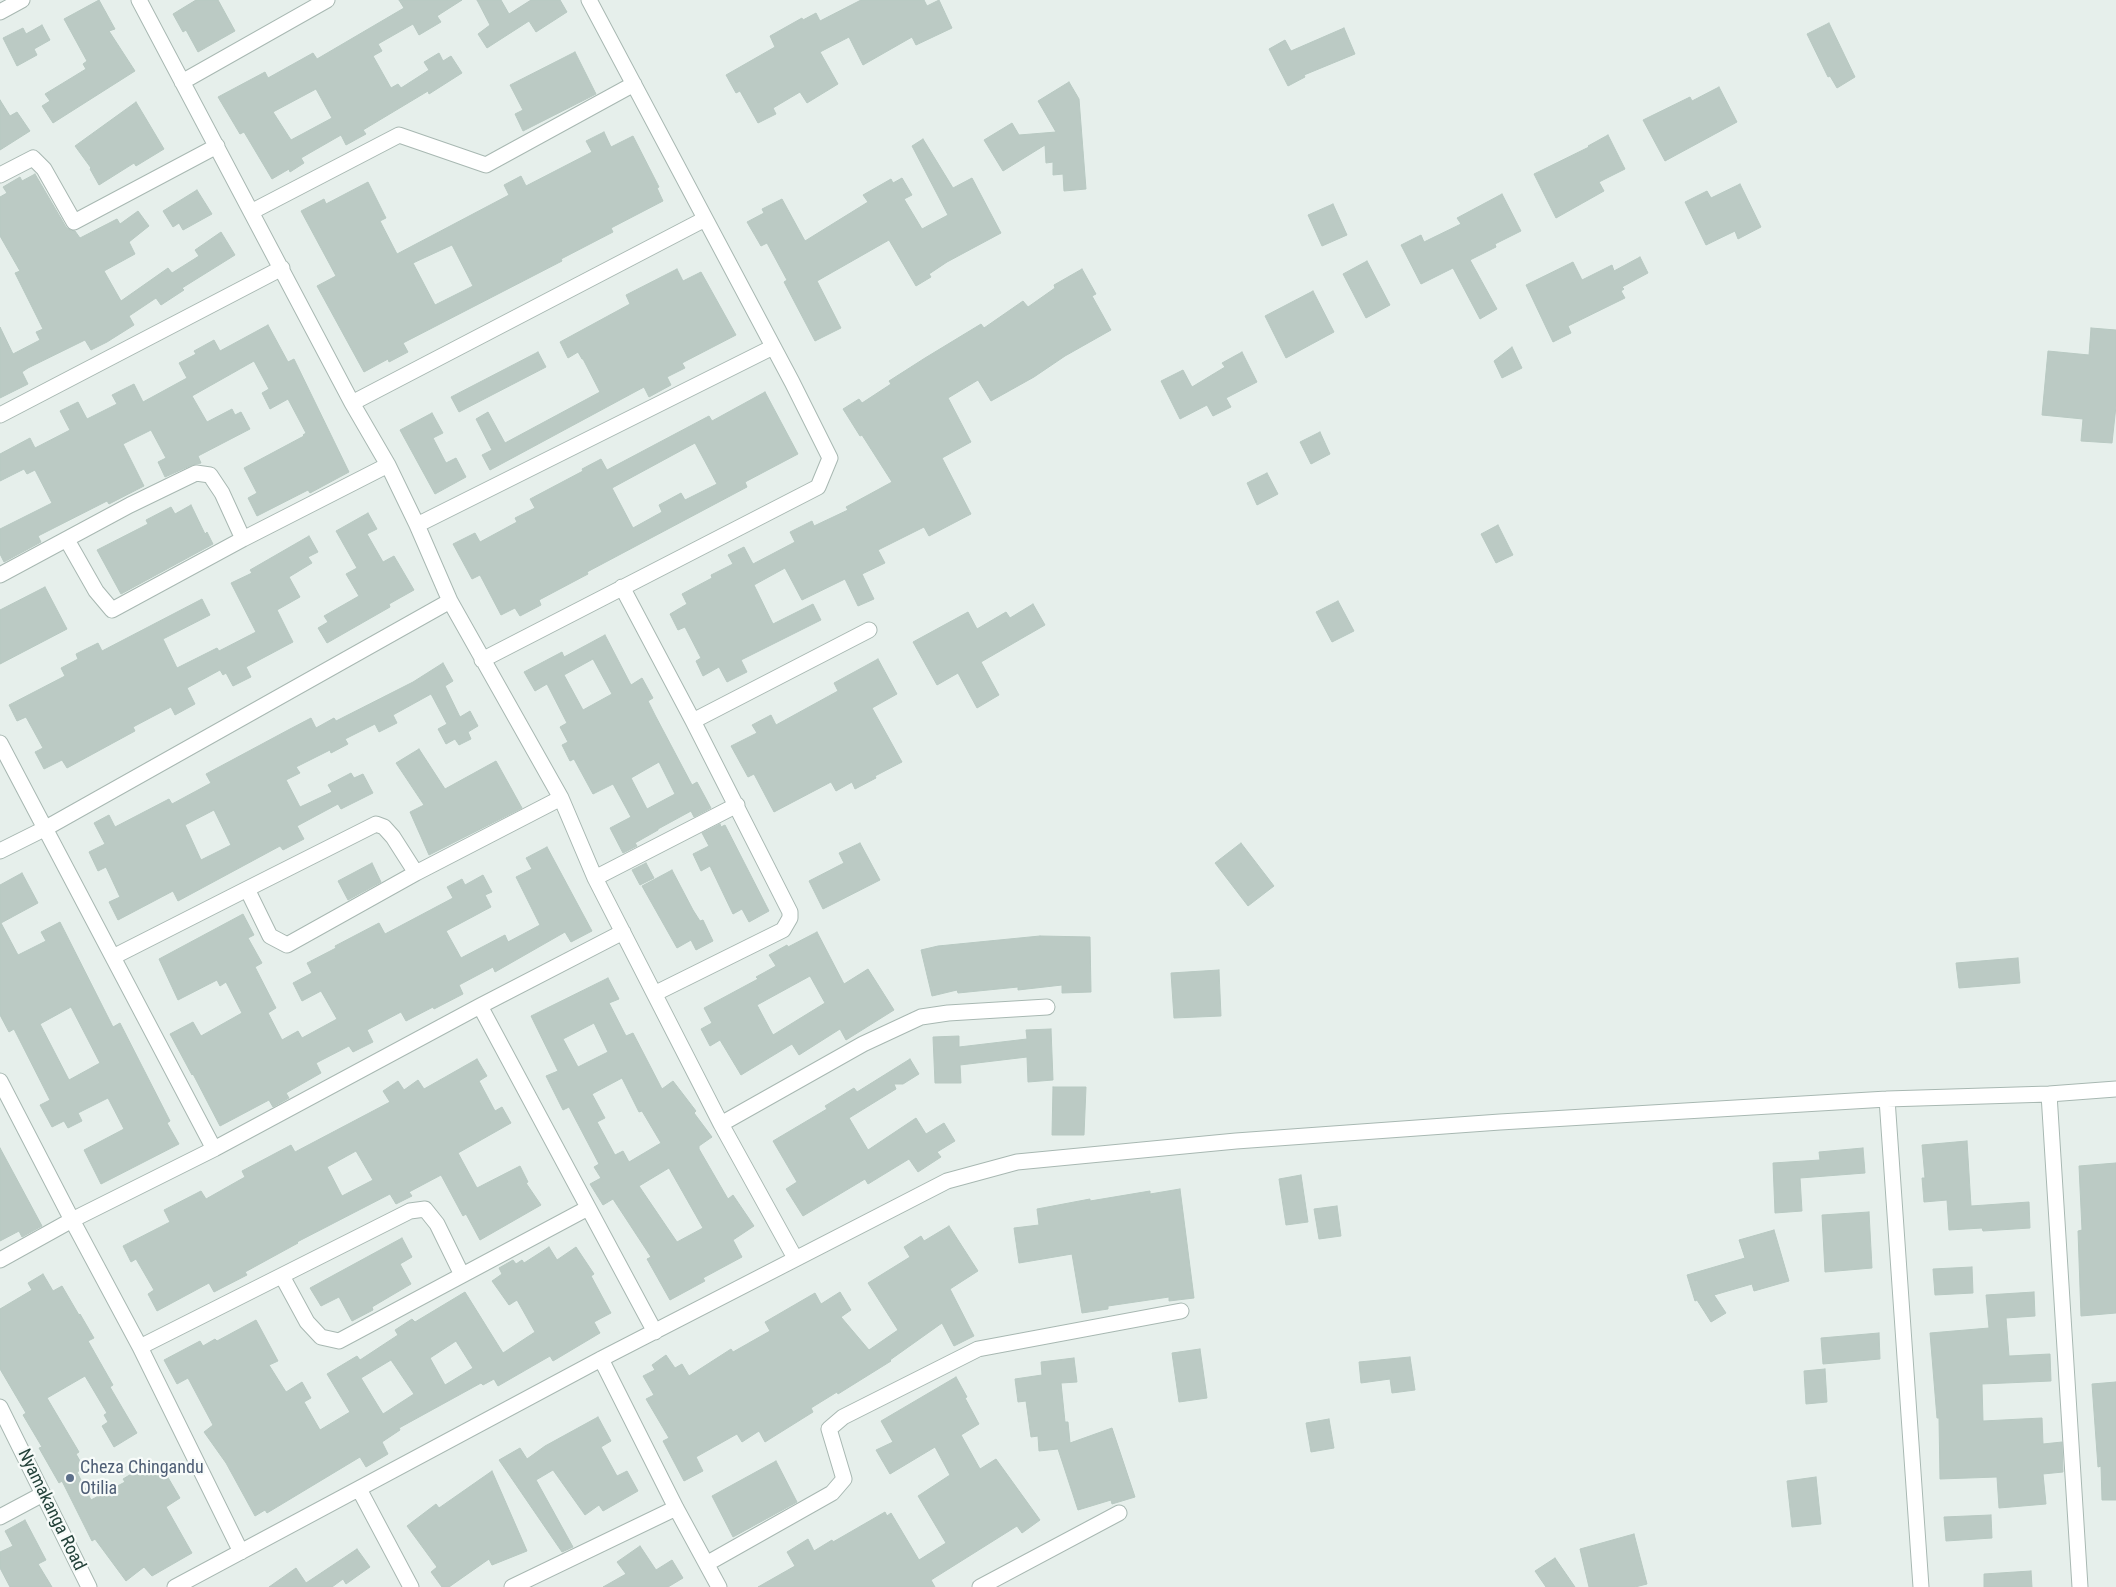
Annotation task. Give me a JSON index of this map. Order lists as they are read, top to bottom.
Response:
{
  "streets": {
    "street": ["Nyamakanga Road"]
  },
  "places": ["Cheza Chingandu Otilia"]
}
